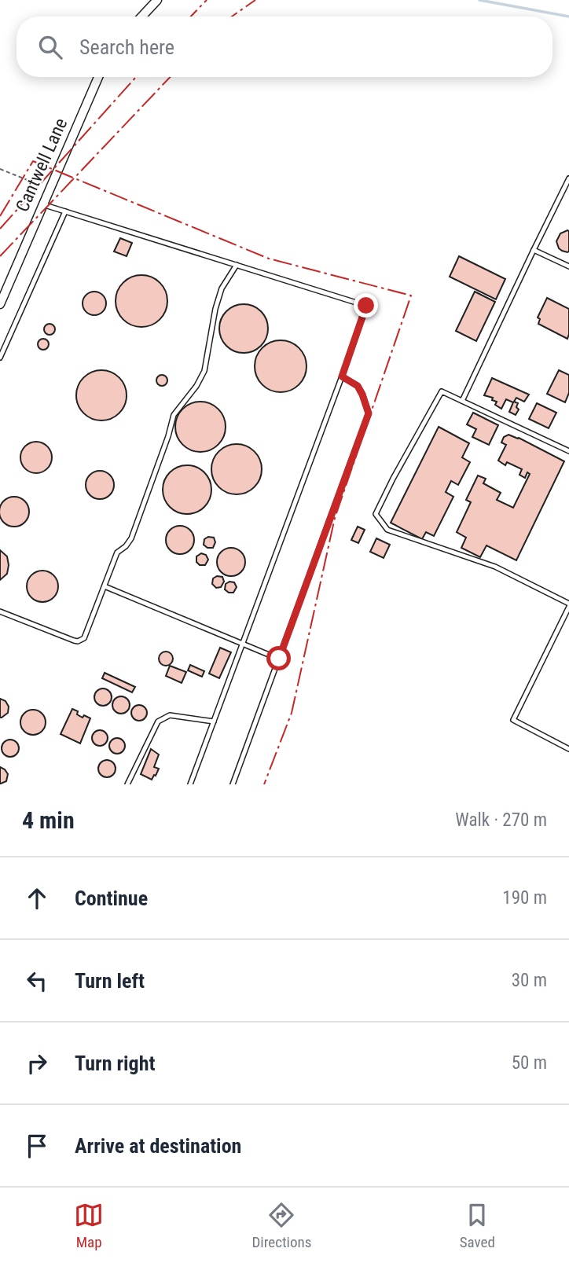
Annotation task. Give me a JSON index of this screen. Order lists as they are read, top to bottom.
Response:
{
  "streets": {
    "street": ["Cantwell Lane"]
  },
  "page": {
    "search": "Search here",
    "heading": ["4 min", "Walk · 270 m"],
    "list": [
      ["Continue", "190 m"],
      ["Turn left", "30 m"],
      ["Turn right", "50 m"],
      "Arrive at destination"
    ],
    "nav": ["Map", "Directions", "Saved"]
  }
}
